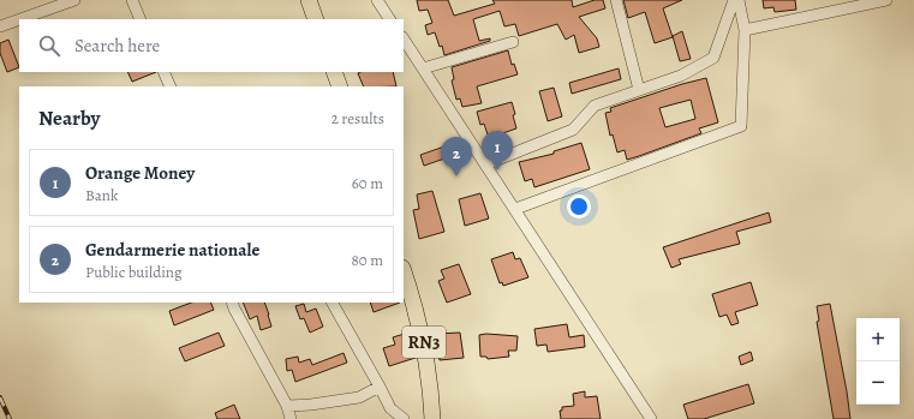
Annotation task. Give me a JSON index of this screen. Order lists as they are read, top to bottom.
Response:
{
  "streets": {
    "highway": ["RN3"]
  },
  "page": {
    "search": "Search here",
    "heading": ["Nearby", "2 results"],
    "pins": ["1", "2"],
    "list": [
      {
        "mark": "1",
        "name": "Orange Money",
        "note": "Bank",
        "value": "60 m"
      },
      {
        "mark": "2",
        "name": "Gendarmerie nationale",
        "note": "Public building",
        "value": "80 m"
      }
    ],
    "map_buttons": ["+", "−"]
  }
}
